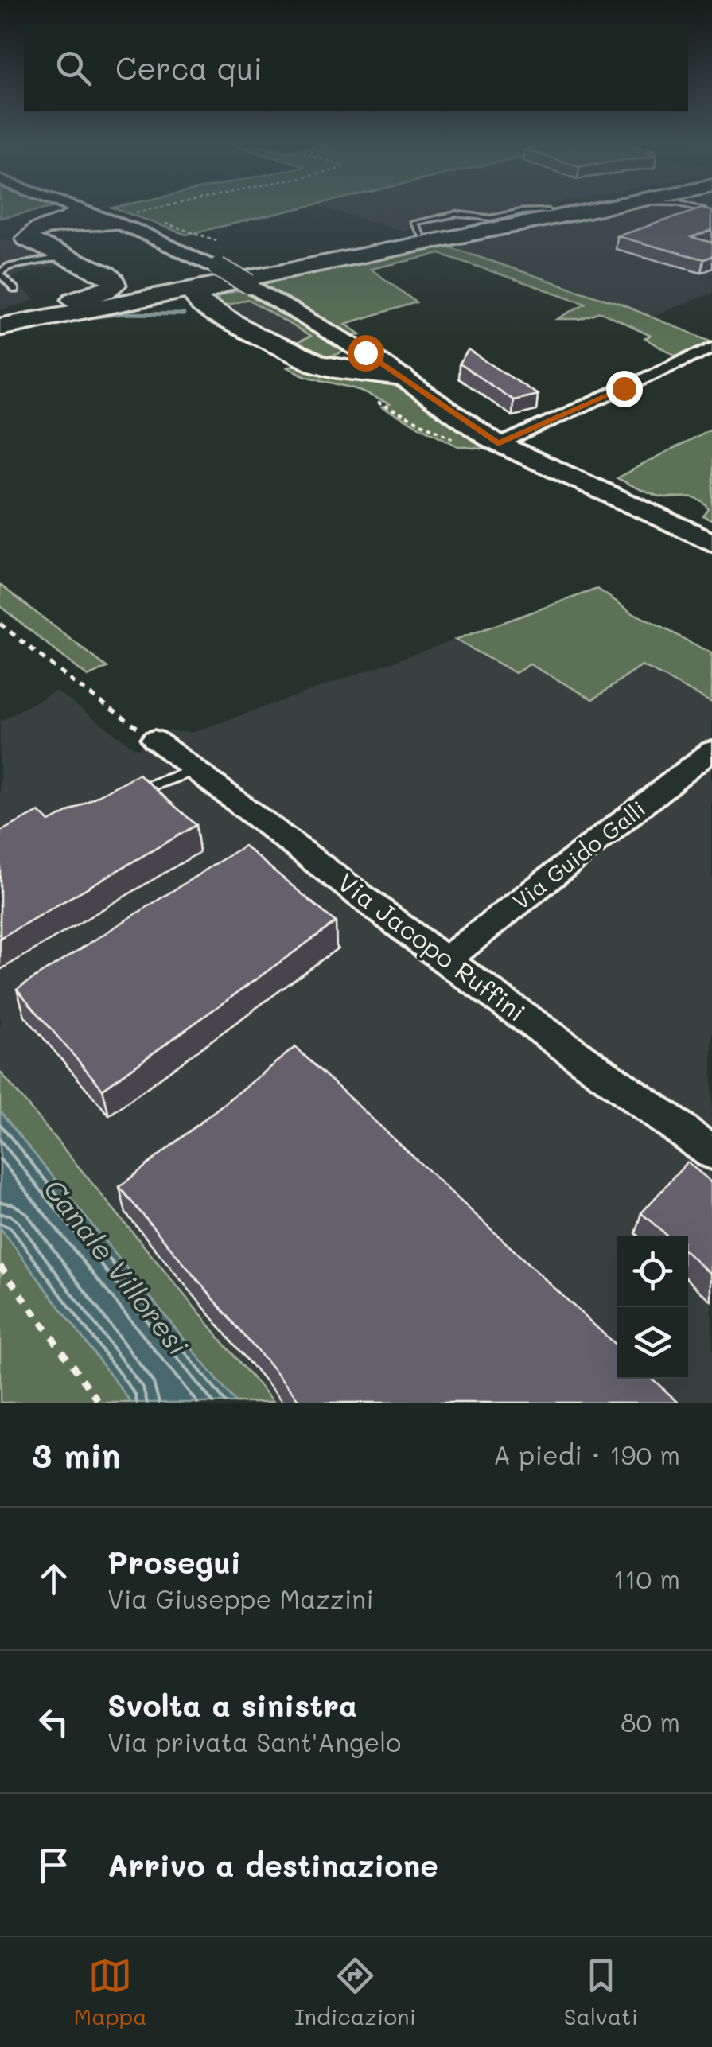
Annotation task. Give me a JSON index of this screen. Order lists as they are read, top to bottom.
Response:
{
  "streets": {
    "street": ["Via Guido Galli", "Via Jacopo Ruffini"]
  },
  "crossings": [
    ["Via Guido Galli", "Via Jacopo Ruffini"]
  ],
  "water": ["Canale Villoresi"],
  "page": {
    "search": "Cerca qui",
    "heading": ["3 min", "A piedi · 190 m"],
    "list": [
      ["Prosegui", "Via Giuseppe Mazzini", "110 m"],
      ["Svolta a sinistra", "Via privata Sant'Angelo", "80 m"],
      "Arrivo a destinazione"
    ],
    "nav": ["Mappa", "Indicazioni", "Salvati"]
  }
}
